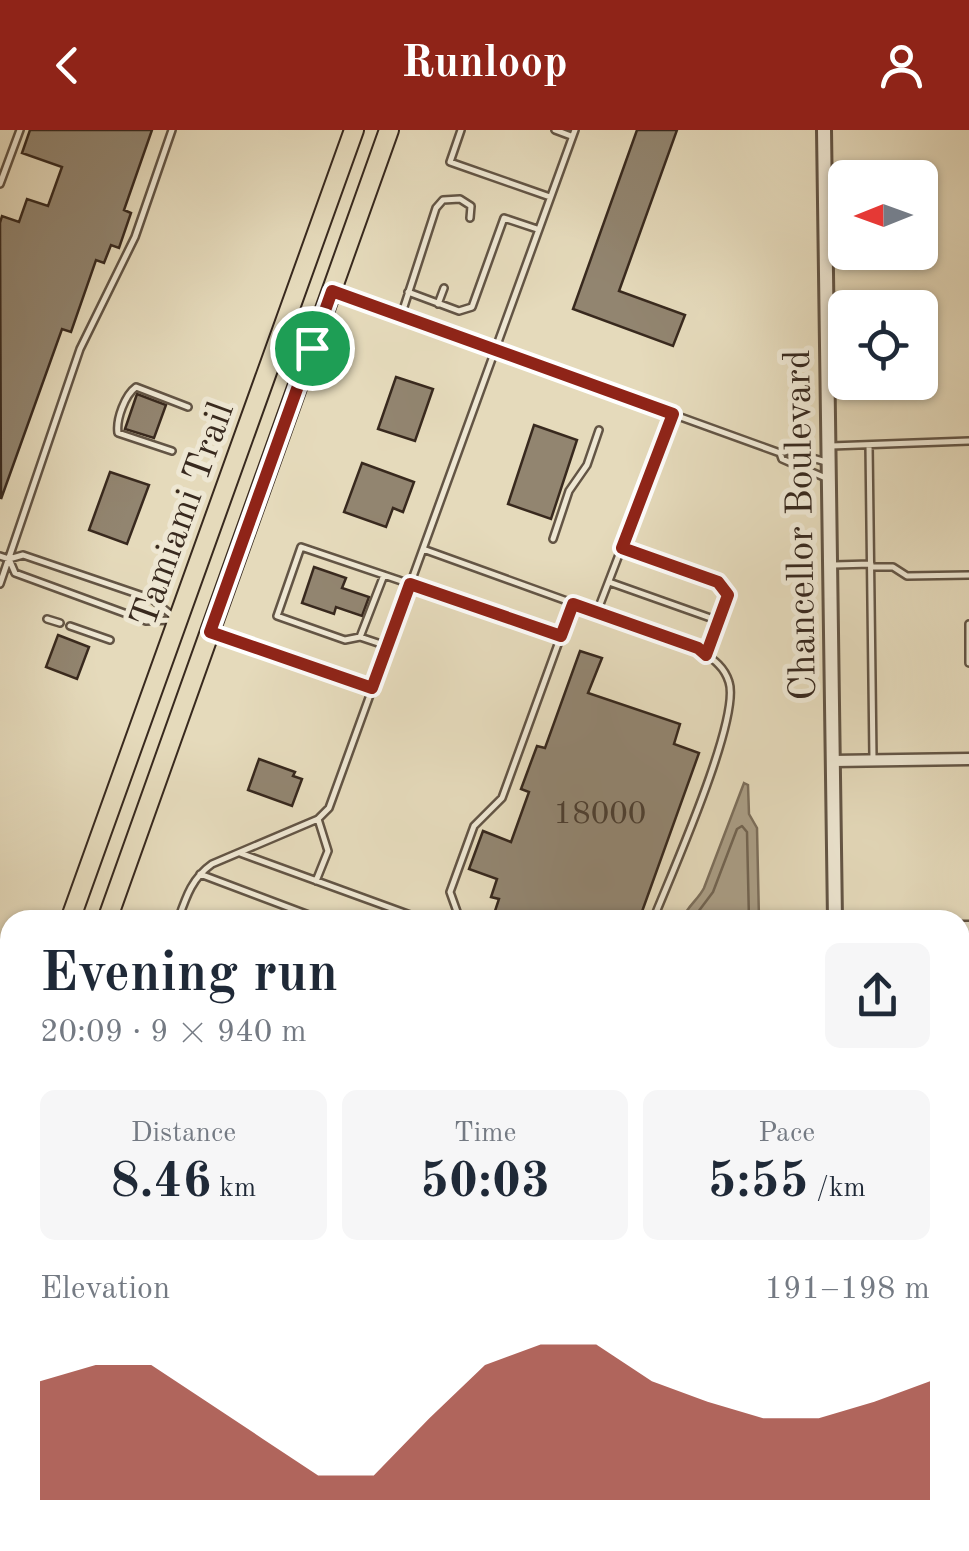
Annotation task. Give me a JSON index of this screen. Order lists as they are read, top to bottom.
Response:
{
  "streets": {
    "main road": ["Tamiami Trail"],
    "street": ["Chancellor Boulevard"]
  },
  "house_numbers": ["18000"],
  "north": "left",
  "page": {
    "header": "Runloop",
    "heading": ["Evening run", "20:09 · 9 × 940 m"],
    "stats": [
      ["Distance", "8.46 km"],
      ["Time", "50:03"],
      ["Pace", "5:55 /km"]
    ],
    "chart": ["Elevation", "191–198 m"]
  }
}
